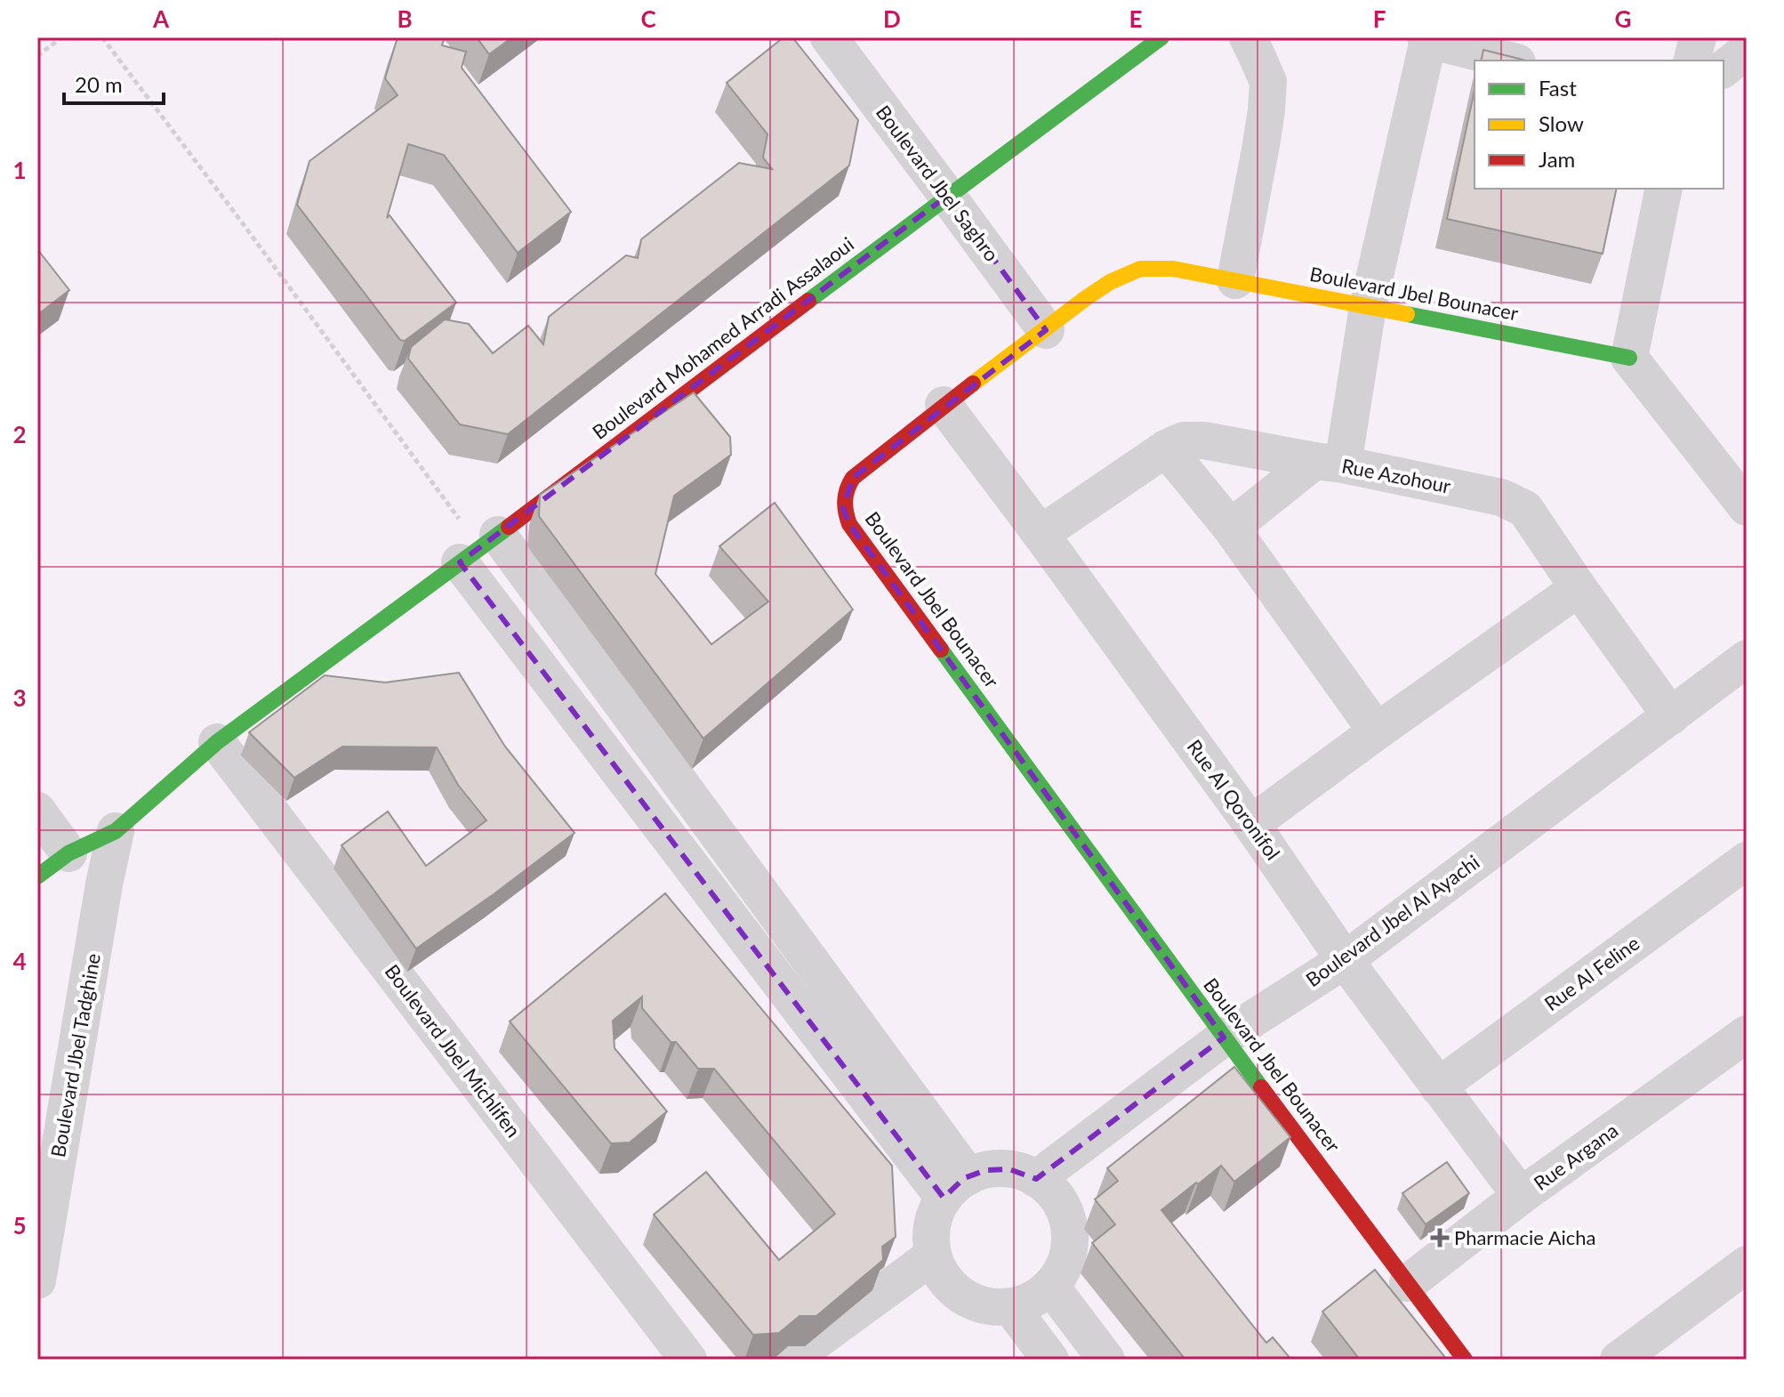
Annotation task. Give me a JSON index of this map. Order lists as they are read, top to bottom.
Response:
{
  "streets": {
    "street": [
      "Boulevard Jbel Saghro",
      "Boulevard Jbel Bounacer",
      "Boulevard Mohamed Arradi Assalaoui",
      "Rue Azohour",
      "Rue Al Qoronifol",
      "Boulevard Jbel Al Ayachi",
      "Rue Al Feline",
      "Boulevard Jbel Michlifen",
      "Boulevard Jbel Tadghine",
      "Rue Argana"
    ]
  },
  "crossings": [
    ["Boulevard Jbel Saghro", "Boulevard Jbel Bounacer"],
    ["Boulevard Jbel Saghro", "Boulevard Mohamed Arradi Assalaoui"],
    ["Boulevard Jbel Bounacer", "Rue Al Qoronifol"],
    ["Boulevard Jbel Bounacer", "Boulevard Jbel Al Ayachi"],
    ["Boulevard Jbel Bounacer", "Rue Argana"],
    ["Boulevard Mohamed Arradi Assalaoui", "Boulevard Jbel Michlifen"],
    ["Boulevard Mohamed Arradi Assalaoui", "Boulevard Jbel Tadghine"],
    ["Rue Azohour", "Rue Al Qoronifol"],
    ["Rue Azohour", "Boulevard Jbel Al Ayachi"],
    ["Rue Al Qoronifol", "Boulevard Jbel Al Ayachi"],
    ["Rue Al Qoronifol", "Rue Al Feline"],
    ["Rue Al Qoronifol", "Rue Argana"]
  ],
  "places": {
    "health": ["Pharmacie Aicha"]
  },
  "legend": ["Fast", "Slow", "Jam"],
  "scale_bar": "20 m",
  "grid": {
    "columns": [
      "A",
      "B",
      "C",
      "D",
      "E",
      "F",
      "G"
    ],
    "rows": [
      "1",
      "2",
      "3",
      "4",
      "5"
    ]
  }
}
